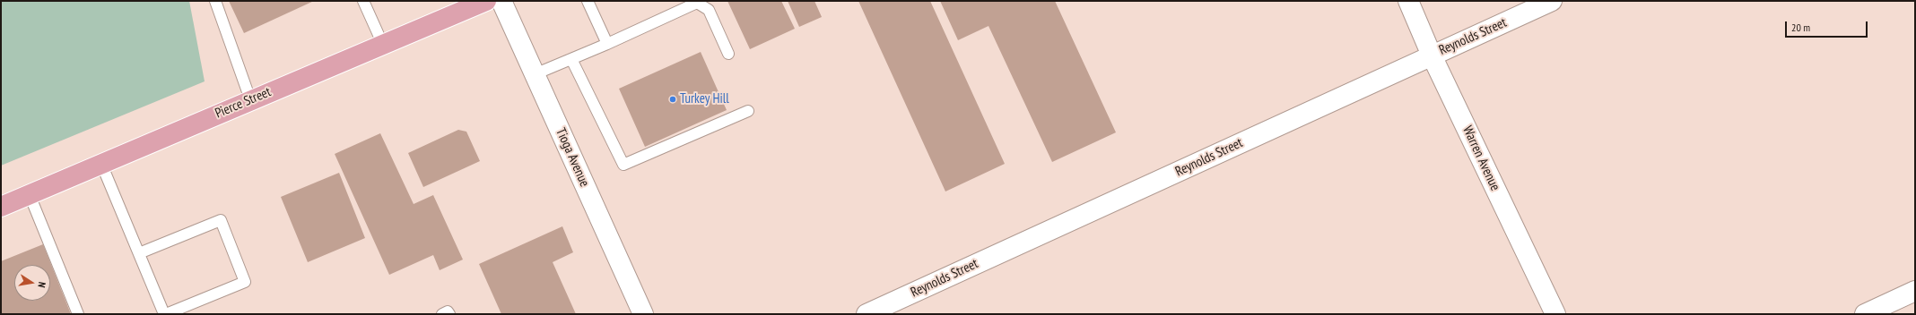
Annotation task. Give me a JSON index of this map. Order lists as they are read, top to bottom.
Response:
{
  "streets": {
    "main road": ["Pierce Street"],
    "street": ["Reynolds Street", "Tioga Avenue", "Warren Avenue"]
  },
  "crossings": [
    ["Reynolds Street", "Warren Avenue"]
  ],
  "places": ["Turkey Hill"],
  "scale_bar": "20 m",
  "north": "right"
}
